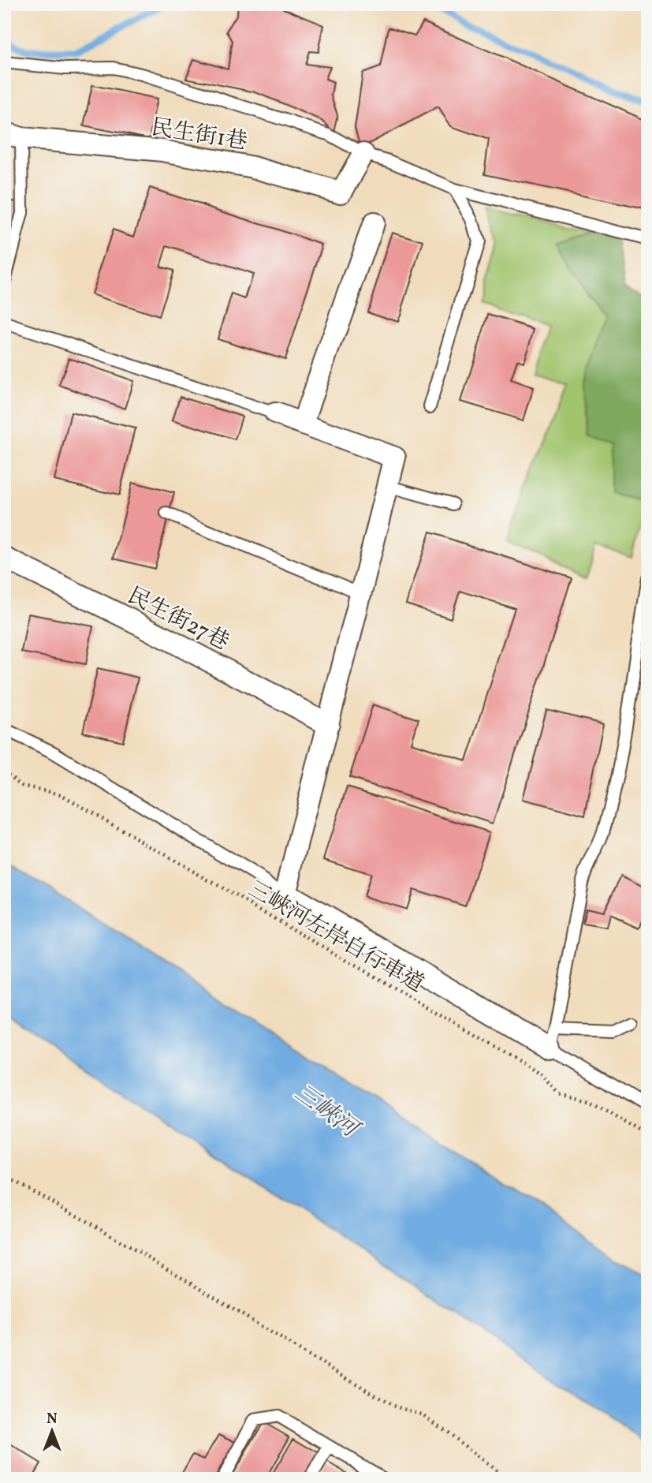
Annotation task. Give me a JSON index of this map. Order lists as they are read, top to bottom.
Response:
{
  "streets": {
    "street": ["民生街1巷", "民生街27巷"],
    "path": ["三峽河左岸自行車道"]
  },
  "water": ["三峽河"],
  "north": "top"
}
